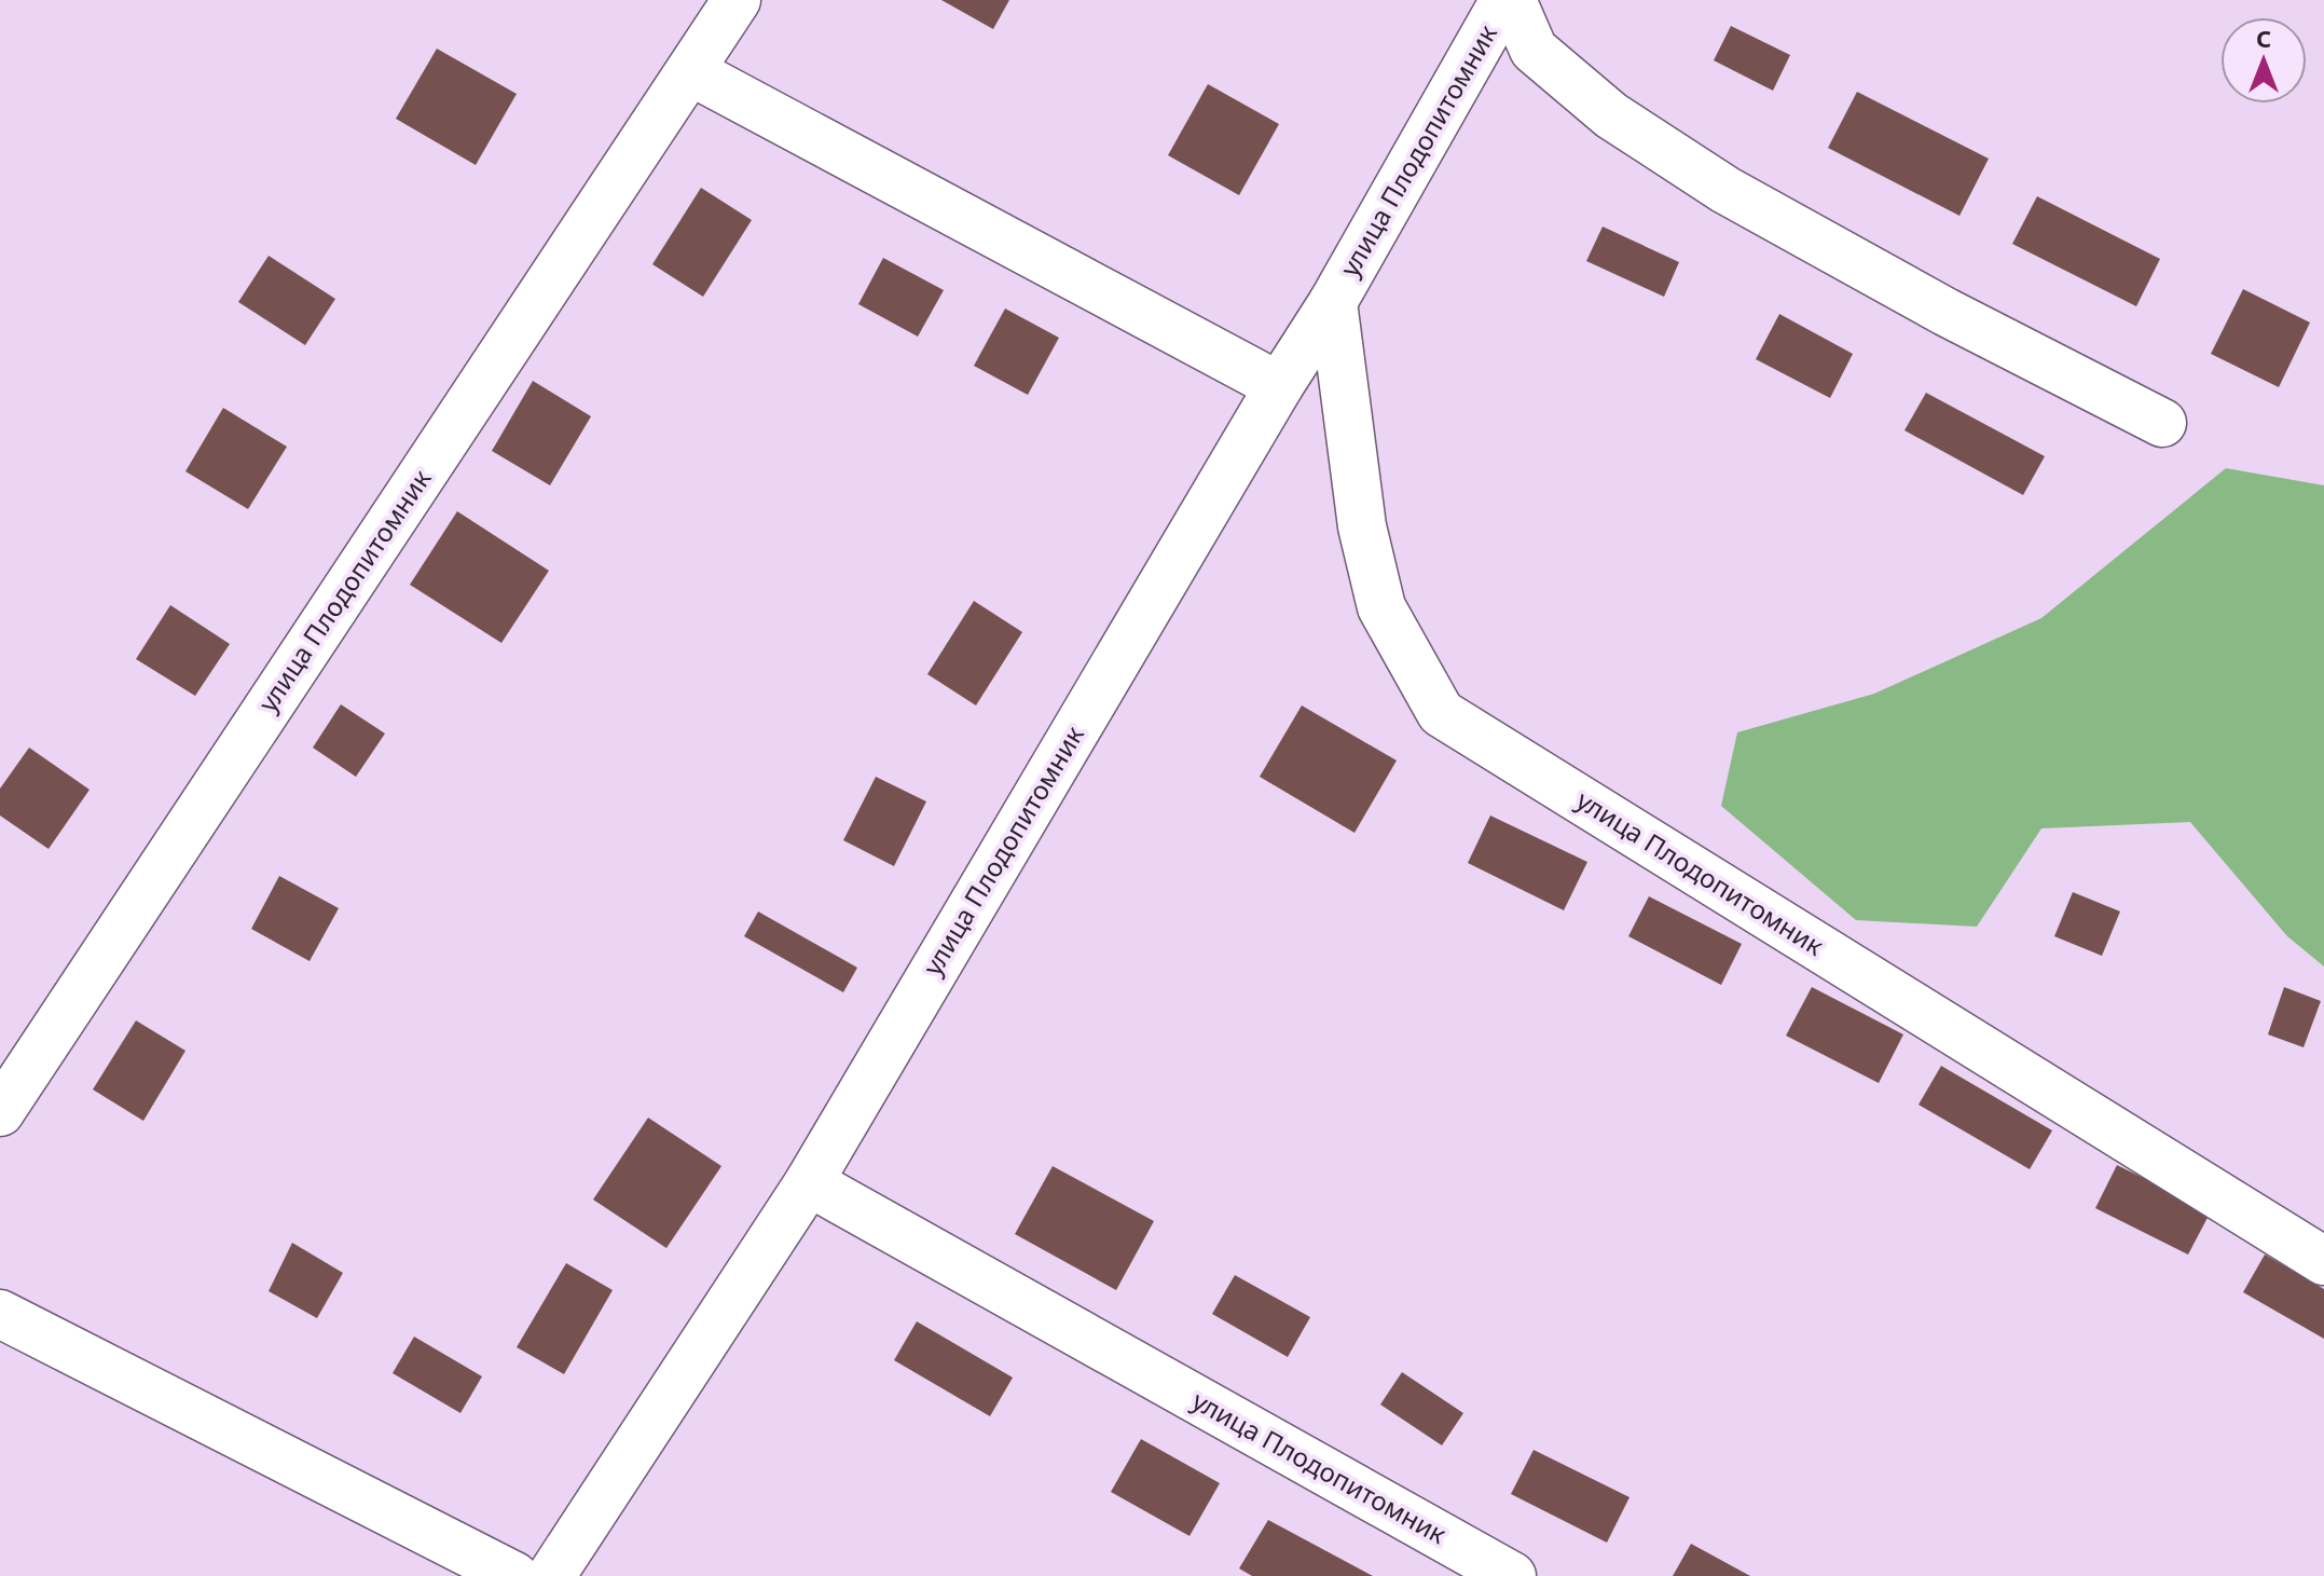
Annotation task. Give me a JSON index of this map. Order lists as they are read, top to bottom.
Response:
{
  "streets": {
    "street": ["улица Плодопитомник"]
  },
  "north": "top"
}
